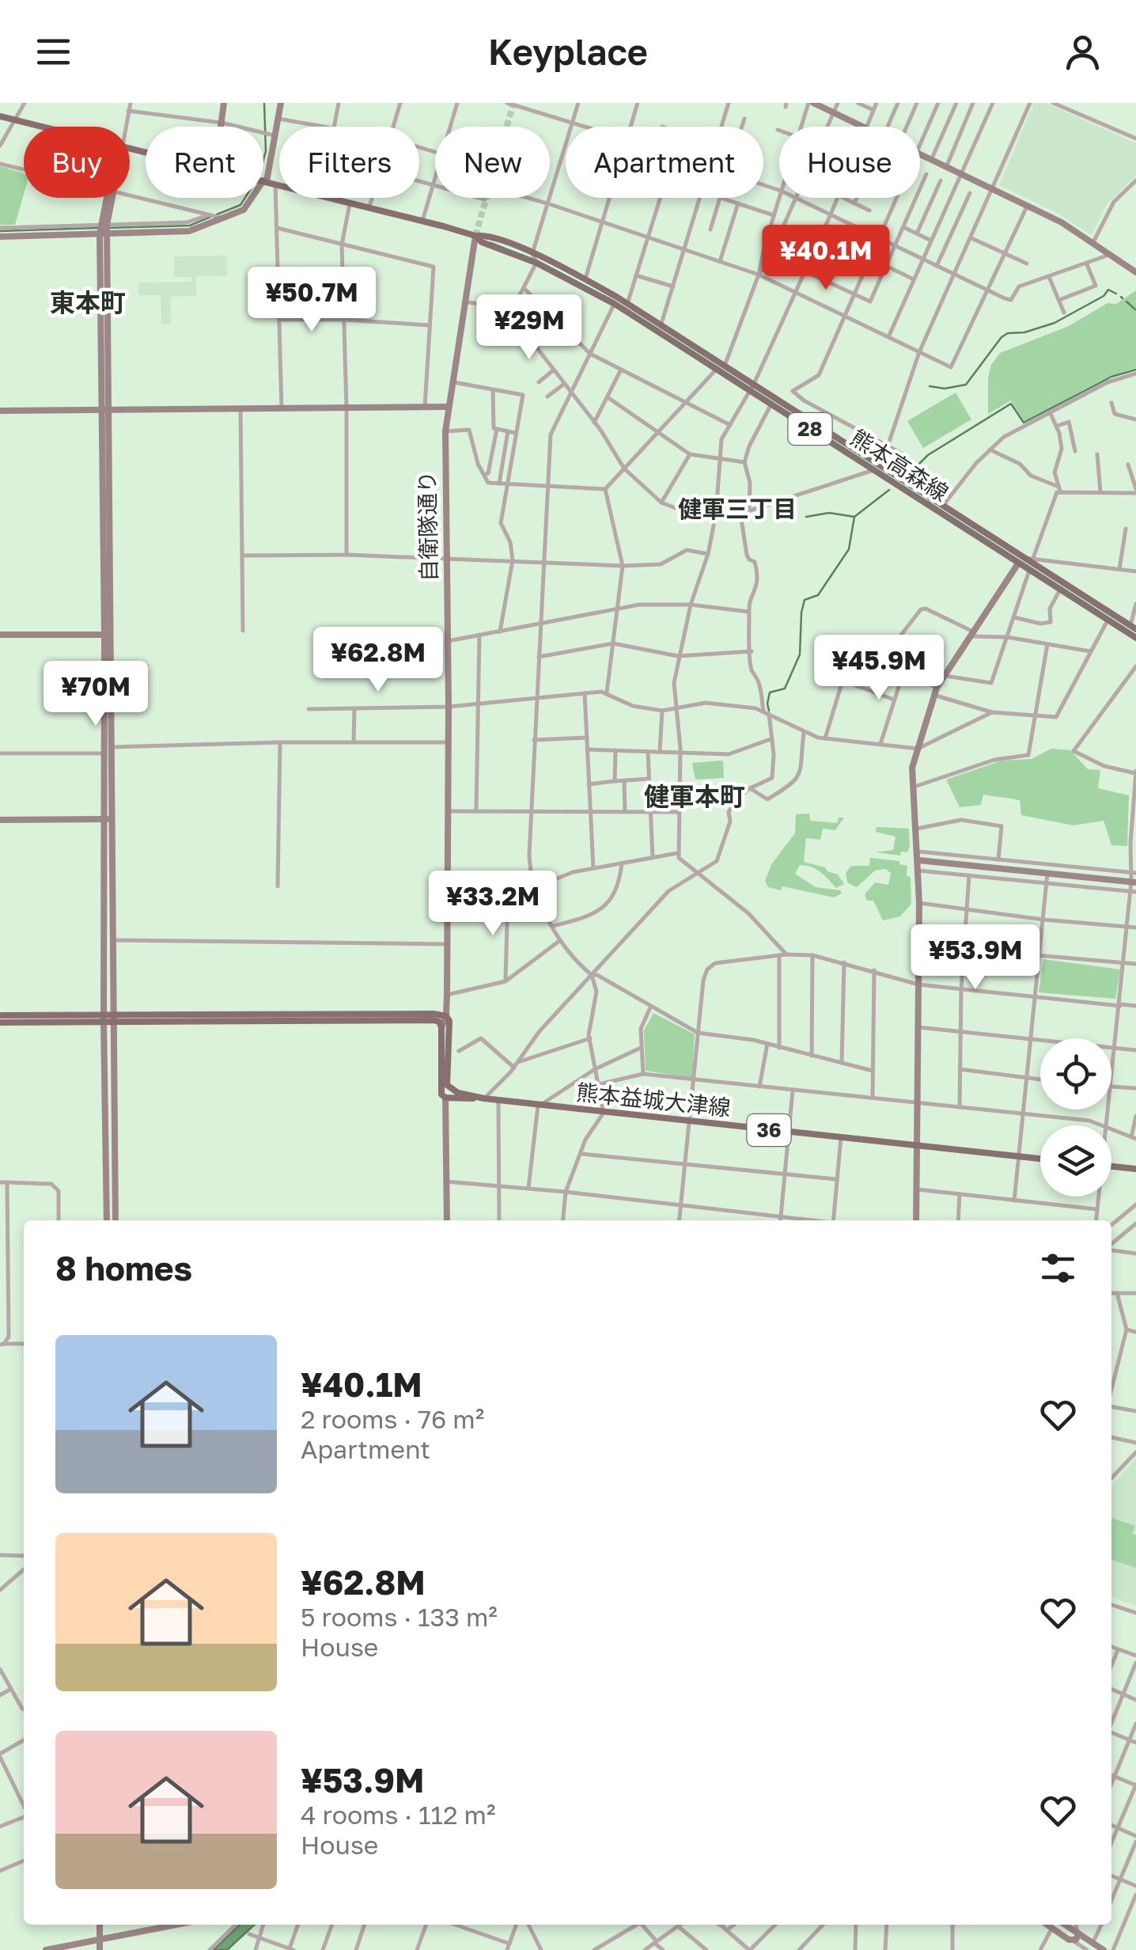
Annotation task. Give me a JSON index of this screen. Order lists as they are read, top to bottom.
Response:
{
  "streets": {
    "main road": [
      "28",
      "熊本高森線",
      "熊本益城大津線",
      "36"
    ],
    "street": ["自衛隊通り"]
  },
  "crossings": [
    ["熊本高森線", "自衛隊通り"]
  ],
  "districts": ["東本町", "健軍三丁目", "健軍本町"],
  "page": {
    "header": "Keyplace",
    "chip": [
      "Buy",
      "Rent",
      "Filters",
      "New",
      "Apartment",
      "House"
    ],
    "price": [
      "¥40.1M",
      "¥50.7M",
      "¥29M",
      "¥62.8M",
      "¥45.9M",
      "¥70M",
      "¥33.2M",
      "¥53.9M"
    ],
    "heading": "8 homes",
    "list": [
      {
        "name": "¥40.1M",
        "note": "2 rooms · 76 m² · Apartment"
      },
      {
        "name": "¥62.8M",
        "note": "5 rooms · 133 m² · House"
      },
      {
        "name": "¥53.9M",
        "note": "4 rooms · 112 m² · House"
      }
    ]
  }
}
